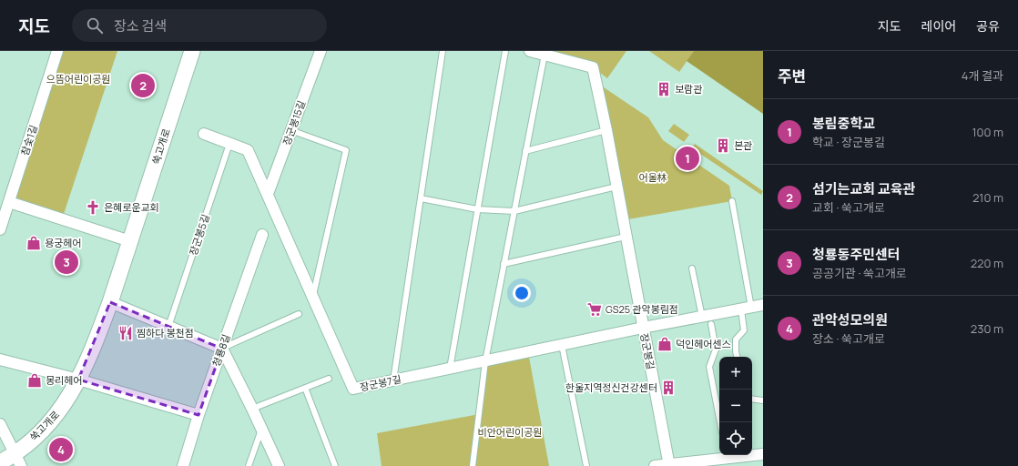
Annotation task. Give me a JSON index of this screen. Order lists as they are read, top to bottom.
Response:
{
  "streets": {
    "main road": ["쑥고개로"],
    "street": [
      "장군봉15길",
      "참숯1길",
      "청룡8길",
      "장군봉길",
      "장군봉7길"
    ],
    "lane": ["장군봉5길"]
  },
  "crossings": [
    ["장군봉15길", "장군봉7길"],
    ["장군봉5길", "장군봉7길"],
    ["장군봉길", "장군봉7길"]
  ],
  "parks": ["으뜸어린이공원", "어울林", "비안어린이공원"],
  "places": {
    "building": ["보람관", "본관", "한울지역정신건강센터"],
    "church": ["은혜로운교회"],
    "shop": ["용궁헤어", "덕인헤어센스", "몽리헤어"],
    "supermarket": ["GS25 관악봉림점"],
    "restaurant": ["찜하다 봉천점"]
  },
  "page": {
    "header": "지도",
    "search": "장소 검색",
    "nav": ["지도", "레이어", "공유"],
    "heading": ["주변", "4개 결과"],
    "pins": [
      "2",
      "1",
      "3",
      "4"
    ],
    "list": [
      {
        "mark": "1",
        "name": "봉림중학교",
        "note": "학교 · 장군봉길",
        "value": "100 m"
      },
      {
        "mark": "2",
        "name": "섬기는교회 교육관",
        "note": "교회 · 쑥고개로",
        "value": "210 m"
      },
      {
        "mark": "3",
        "name": "청룡동주민센터",
        "note": "공공기관 · 쑥고개로",
        "value": "220 m"
      },
      {
        "mark": "4",
        "name": "관악성모의원",
        "note": "장소 · 쑥고개로",
        "value": "230 m"
      }
    ],
    "map_buttons": ["+", "−"]
  }
}
